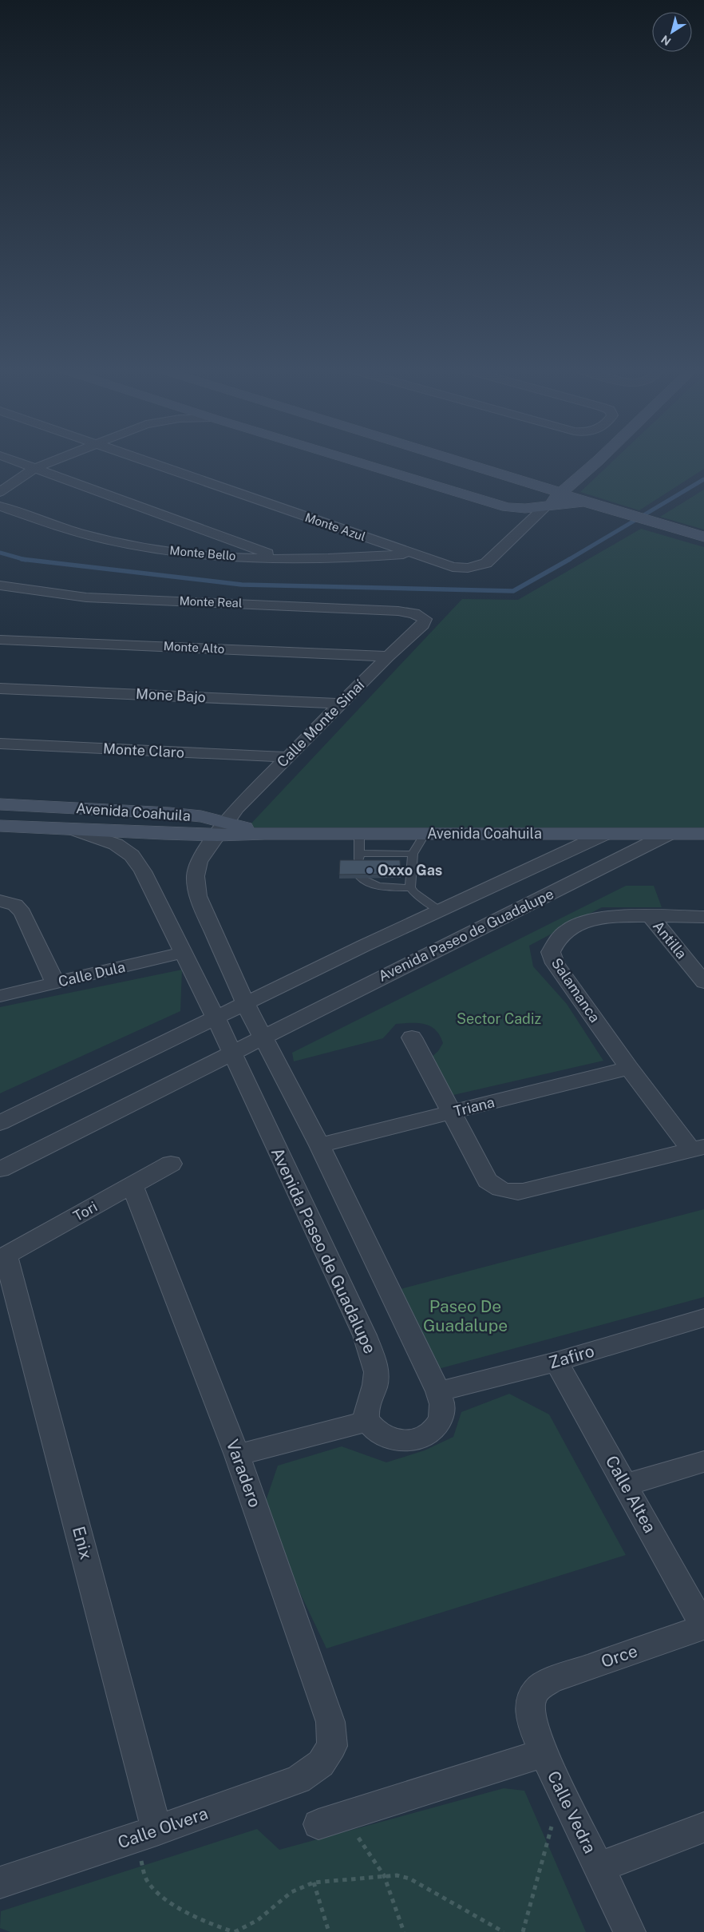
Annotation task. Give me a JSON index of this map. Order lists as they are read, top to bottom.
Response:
{
  "streets": {
    "main road": ["Avenida Coahuila"],
    "street": [
      "Monte Azul",
      "Monte Bello",
      "Monte Real",
      "Monte Alto",
      "Mone Bajo",
      "Calle Monte Sinaí",
      "Monte Claro",
      "Avenida Paseo de Guadalupe",
      "Antilla",
      "Calle Dula",
      "Salamanca",
      "Triana",
      "Tori",
      "Zafiro",
      "Varadero",
      "Calle Altea",
      "Enix",
      "Orce",
      "Calle Vedra",
      "Calle Olvera"
    ]
  },
  "crossings": [
    ["Monte Azul", "Monte Bello"],
    ["Monte Real", "Calle Monte Sinaí"],
    ["Monte Alto", "Calle Monte Sinaí"],
    ["Mone Bajo", "Calle Monte Sinaí"],
    ["Calle Monte Sinaí", "Monte Claro"],
    ["Calle Monte Sinaí", "Avenida Coahuila"],
    ["Avenida Coahuila", "Avenida Paseo de Guadalupe"],
    ["Avenida Paseo de Guadalupe", "Calle Dula"],
    ["Antilla", "Salamanca"],
    ["Salamanca", "Triana"],
    ["Tori", "Varadero"],
    ["Tori", "Enix"],
    ["Zafiro", "Calle Altea"],
    ["Varadero", "Calle Olvera"],
    ["Calle Altea", "Orce"],
    ["Enix", "Calle Olvera"],
    ["Orce", "Calle Vedra"]
  ],
  "parks": ["Sector Cadiz", "Paseo De Guadalupe"],
  "places": ["Oxxo Gas"],
  "north": "bottom left"
}
